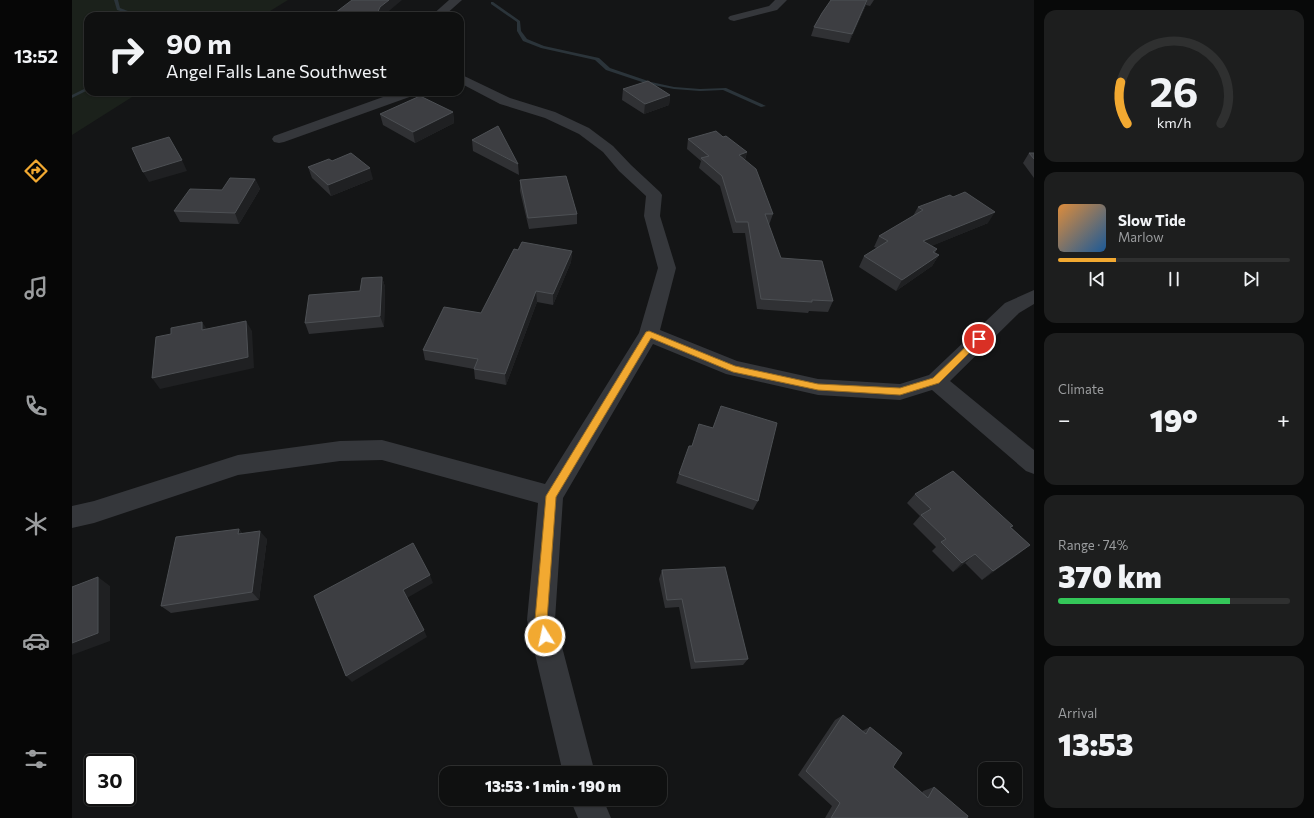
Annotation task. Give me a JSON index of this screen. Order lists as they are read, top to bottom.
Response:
{
  "page": {
    "tabs": "13:52",
    "turn": ["90 m", "Angel Falls Lane Southwest"],
    "song": ["Slow Tide", "Marlow"],
    "tile": [
      "Climate",
      ["Range · 74%", "370 km"],
      ["Arrival", "13:53"]
    ],
    "heat": ["−", "19°", "+"],
    "limit": "30",
    "trip": "13:53 · 1 min · 190 m",
    "gauge": ["26", "km/h"]
  }
}
